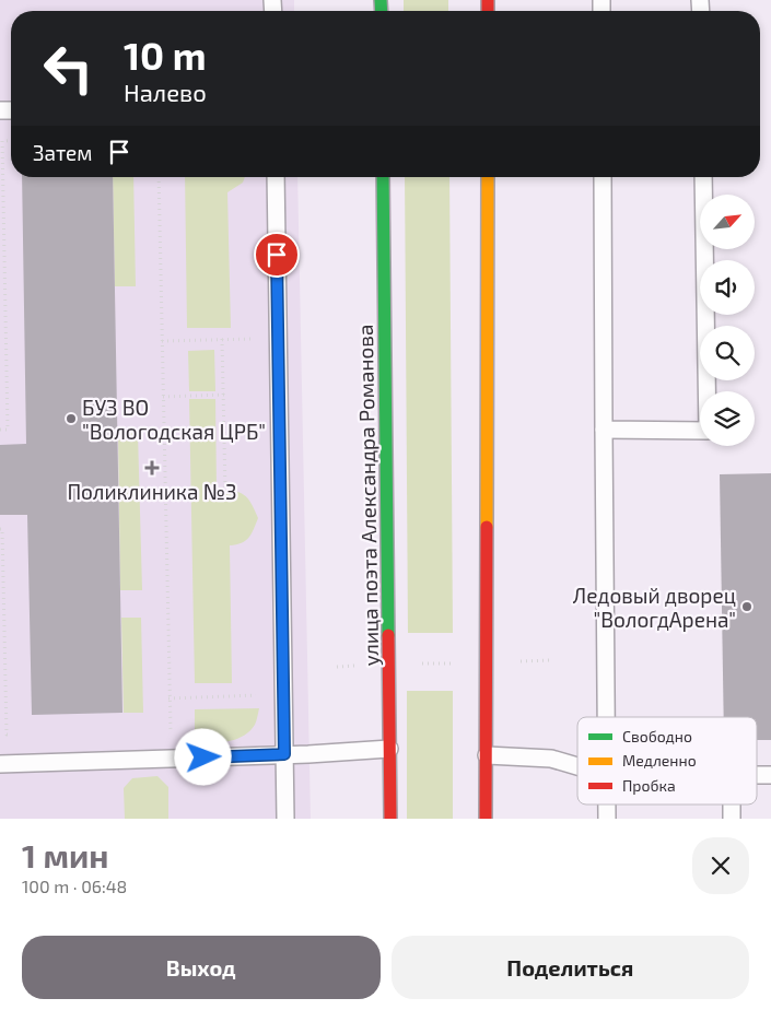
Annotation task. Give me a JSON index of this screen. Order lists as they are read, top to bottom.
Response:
{
  "streets": {
    "main road": ["улица поэта Александра Романова"]
  },
  "places": {
    "other": ["БУЗ ВО \"Вологодская ЦРБ\"", "Ледовый дворец \"ВологдАрена\""],
    "health": ["Поликлиника №3"]
  },
  "legend": ["Свободно", "Медленно", "Пробка"],
  "north": "top right",
  "page": {
    "turn": ["10 m", "Налево"],
    "then": "Затем",
    "heading": ["1 мин", "100 m · 06:48"],
    "buttons": ["Выход", "Поделиться"]
  }
}
